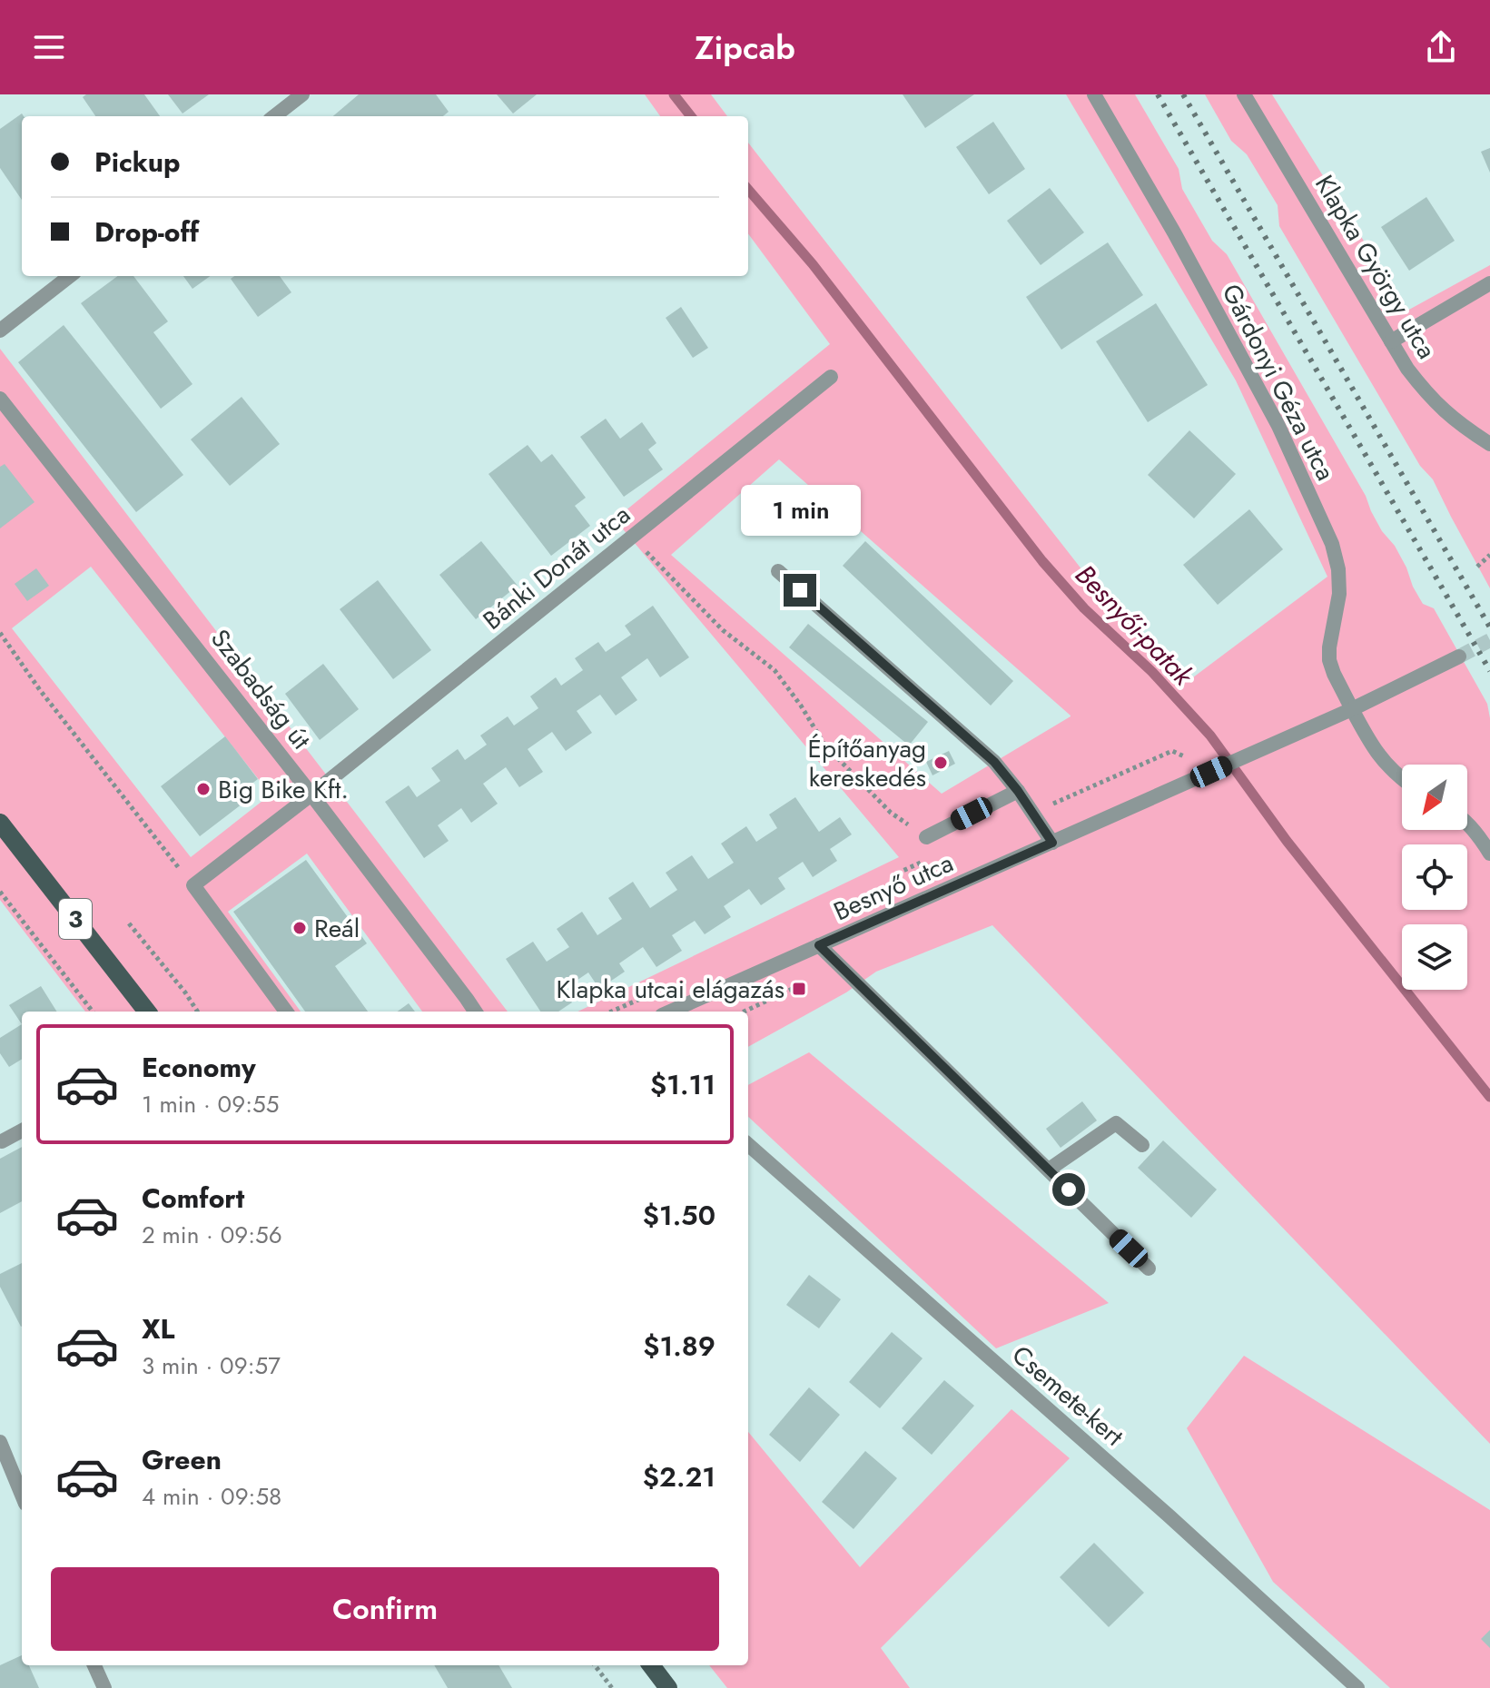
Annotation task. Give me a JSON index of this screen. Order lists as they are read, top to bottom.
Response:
{
  "streets": {
    "main road": ["3"],
    "street": [
      "Klapka György utca",
      "Gárdonyi Géza utca",
      "Bánki Donát utca",
      "Szabadság út",
      "Besnyő utca",
      "Csemete-kert"
    ]
  },
  "crossings": [
    ["Gárdonyi Géza utca", "Besnyő utca"],
    ["Bánki Donát utca", "Szabadság út"]
  ],
  "water": ["Besnyői-patak"],
  "places": {
    "other": ["Építőanyag kereskedés", "Big Bike Kft.", "Reál"],
    "transit": ["Klapka utcai elágazás"]
  },
  "north": "bottom left",
  "page": {
    "header": "Zipcab",
    "banner": ["Pickup", "Drop-off"],
    "bubble": "1 min",
    "list": [
      {
        "name": "Economy",
        "note": "1 min · 09:55",
        "value": "$1.11"
      },
      {
        "name": "Comfort",
        "note": "2 min · 09:56",
        "value": "$1.50"
      },
      {
        "name": "XL",
        "note": "3 min · 09:57",
        "value": "$1.89"
      },
      {
        "name": "Green",
        "note": "4 min · 09:58",
        "value": "$2.21"
      }
    ],
    "buttons": "Confirm"
  }
}
